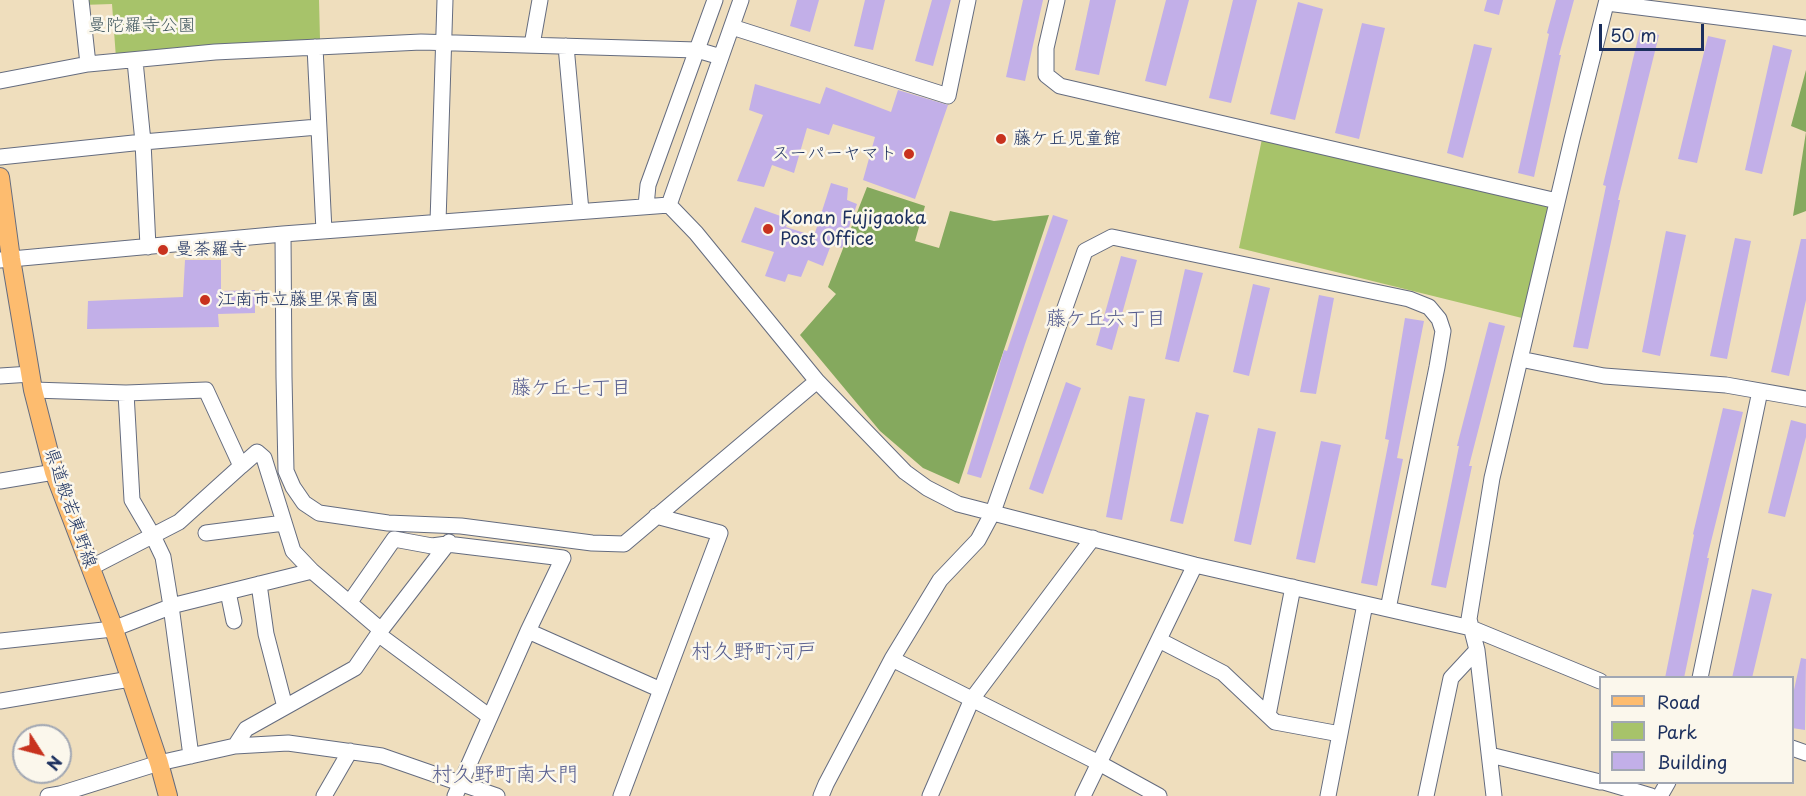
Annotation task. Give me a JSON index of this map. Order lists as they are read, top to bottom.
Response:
{
  "streets": {
    "main road": ["県道般若東野線"]
  },
  "districts": [
    "藤ケ丘六丁目",
    "藤ケ丘七丁目",
    "村久野町河戸",
    "村久野町南大門"
  ],
  "parks": ["曼陀羅寺公園"],
  "places": [
    "藤ケ丘児童館",
    "スーパーヤマト",
    "Konan Fujigaoka Post Office",
    "曼荼羅寺",
    "江南市立藤里保育園"
  ],
  "legend": ["Road", "Park", "Building"],
  "scale_bar": "50 m",
  "north": "bottom right"
}
